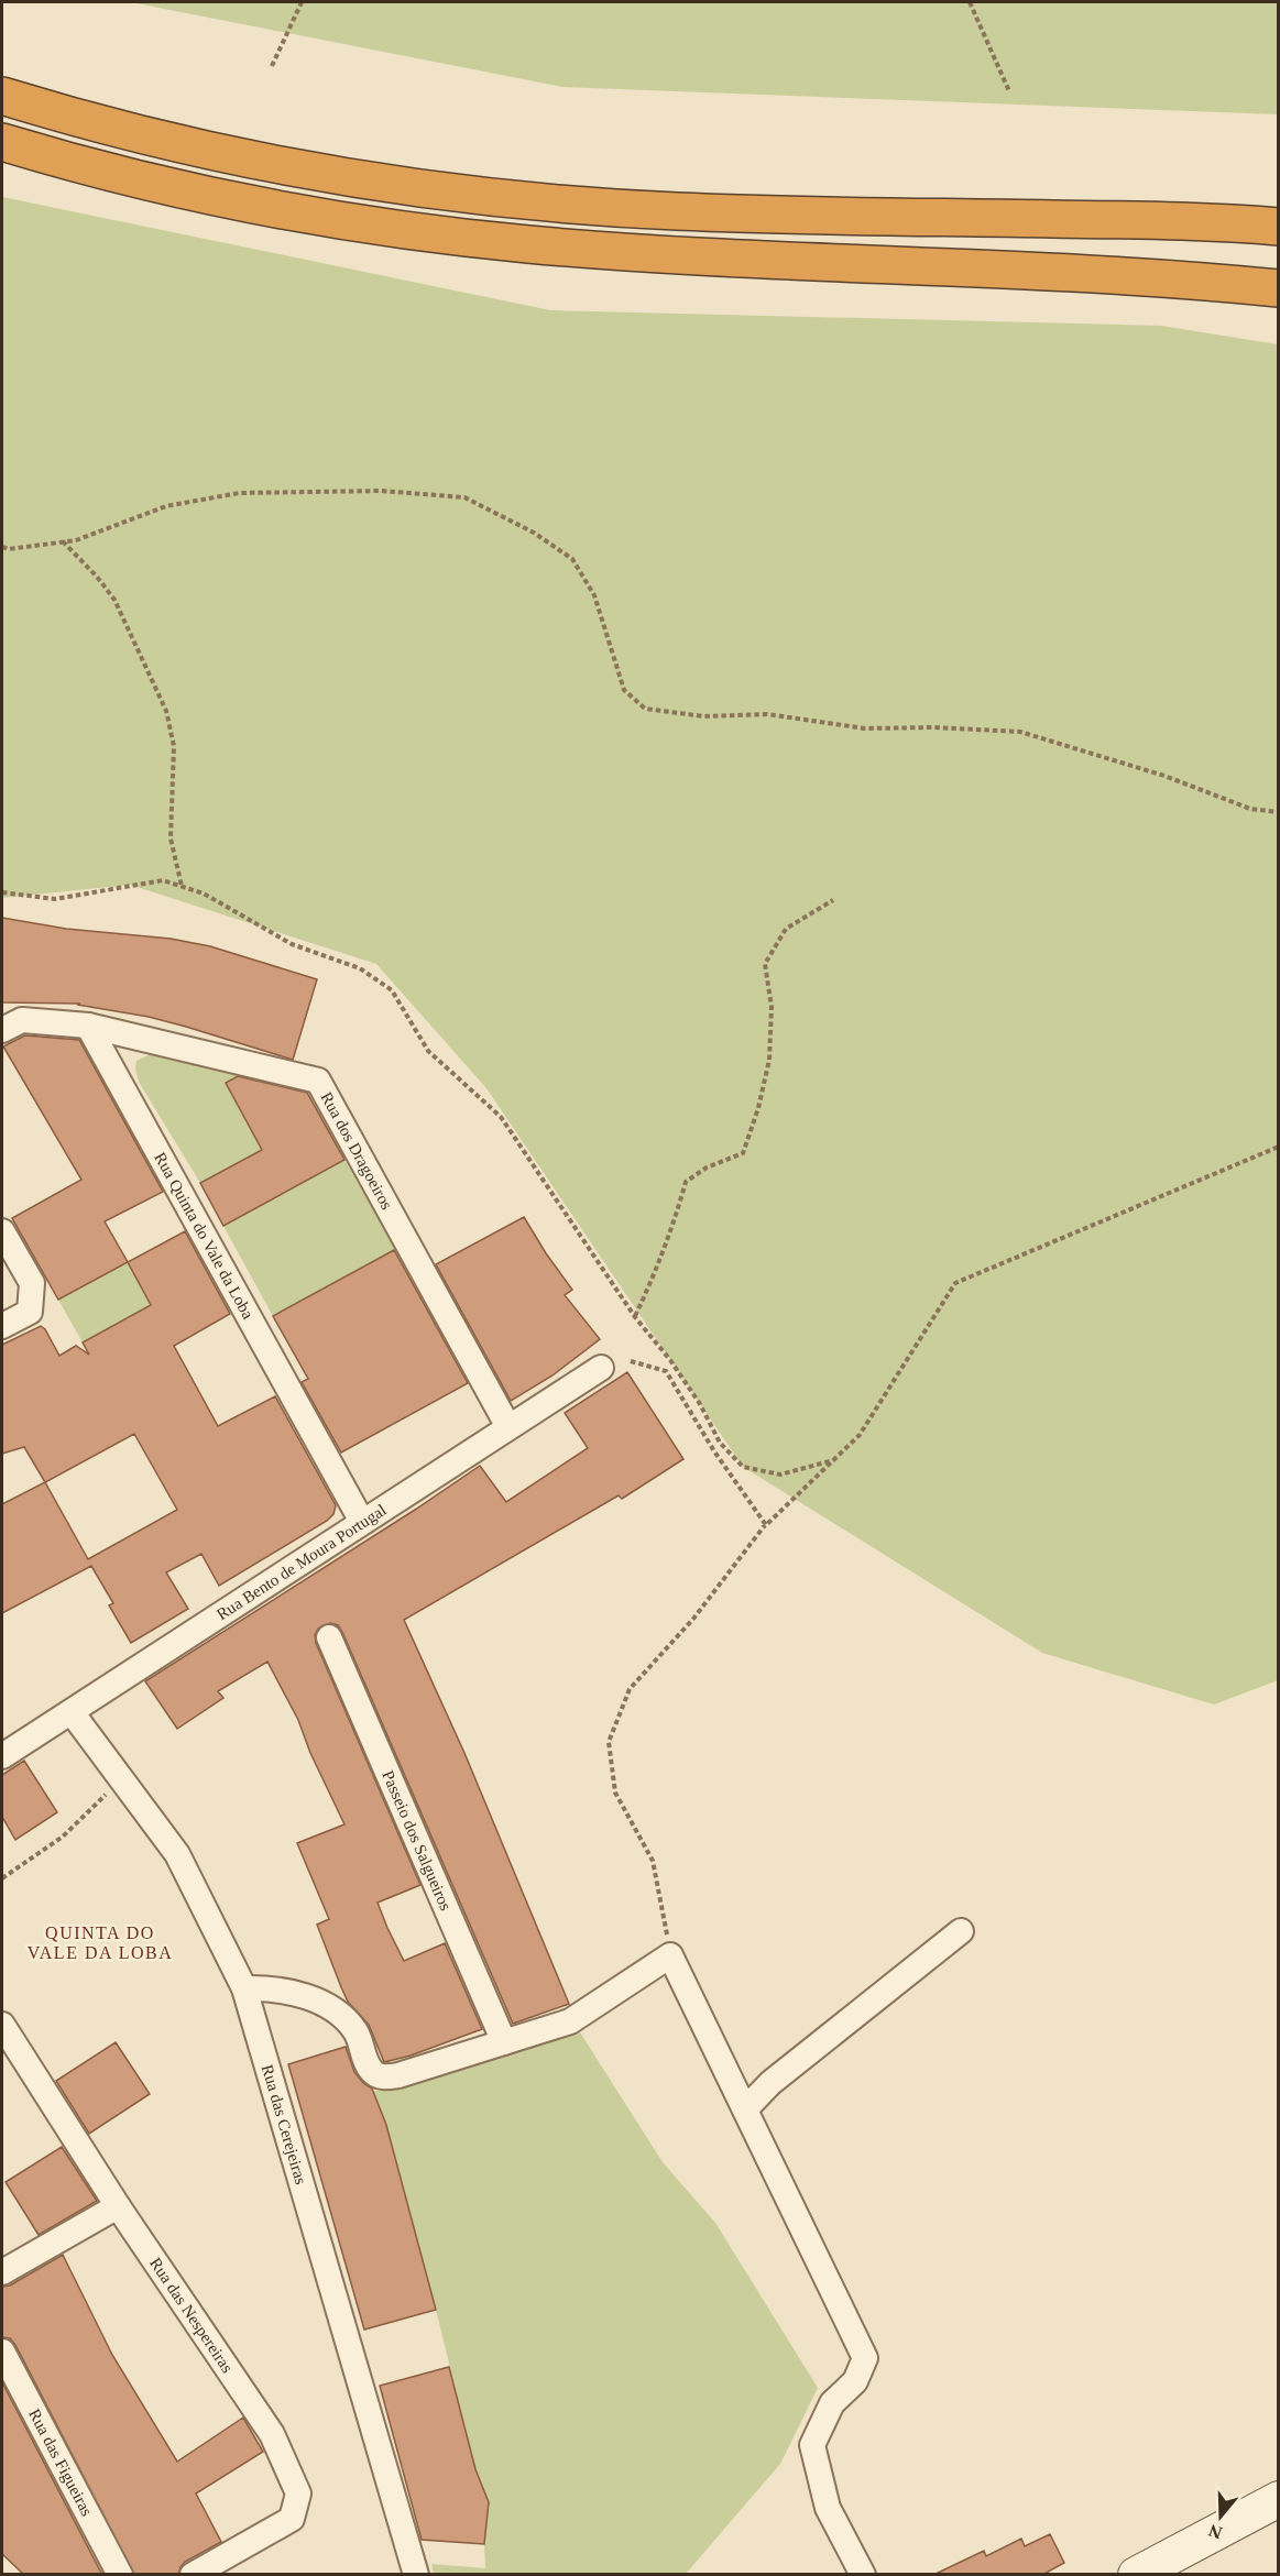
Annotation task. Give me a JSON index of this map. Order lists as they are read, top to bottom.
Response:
{
  "streets": {
    "street": [
      "Rua dos Dragoeiros",
      "Rua Quinta do Vale da Loba",
      "Rua Bento de Moura Portugal",
      "Passeio dos Salgueiros",
      "Rua das Cerejeiras",
      "Rua das Nespereiras",
      "Rua das Figueiras"
    ]
  },
  "crossings": [
    ["Rua dos Dragoeiros", "Rua Quinta do Vale da Loba"],
    ["Rua dos Dragoeiros", "Rua Bento de Moura Portugal"],
    ["Rua Quinta do Vale da Loba", "Rua Bento de Moura Portugal"],
    ["Rua Bento de Moura Portugal", "Rua das Cerejeiras"]
  ],
  "districts": ["QUINTA DO VALE DA LOBA"],
  "north": "bottom"
}
